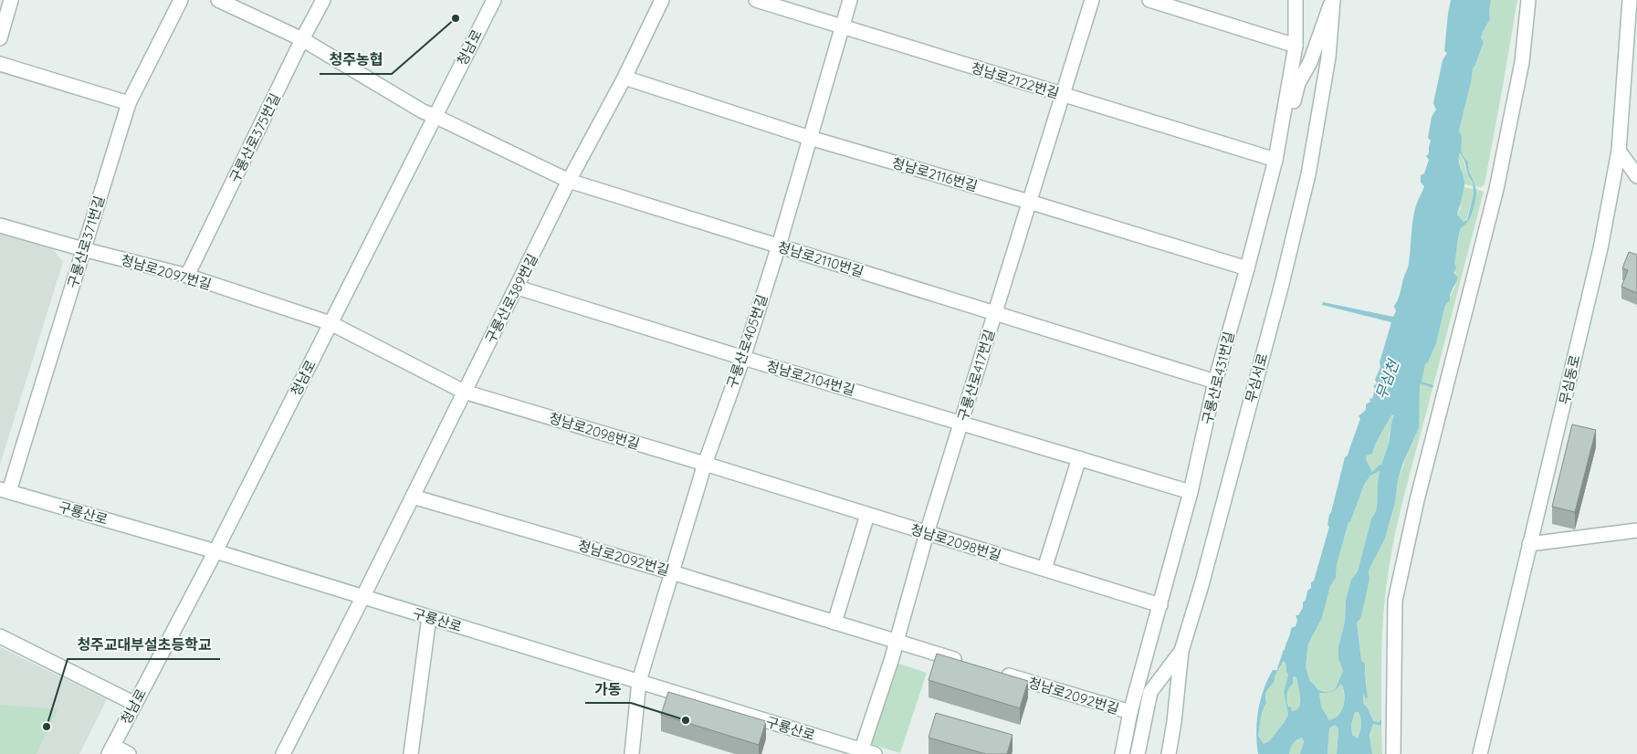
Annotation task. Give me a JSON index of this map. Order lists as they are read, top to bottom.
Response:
{
  "streets": {
    "street": [
      "청남로",
      "청남로2122번길",
      "구룡산로375번길",
      "청남로2116번길",
      "구룡산로371번길",
      "청남로2110번길",
      "청남로2097번길",
      "구룡산로389번길",
      "구룡산로405번길",
      "구룡산로417번길",
      "청남로2104번길",
      "구룡산로431번길",
      "무심서로",
      "무심동로",
      "청남로2098번길",
      "구룡산로",
      "청남로2092번길"
    ]
  },
  "crossings": [
    ["청남로", "청남로2110번길"],
    ["청남로", "청남로2097번길"],
    ["청남로", "청남로2098번길"],
    ["청남로", "구룡산로"],
    ["청남로2122번길", "구룡산로405번길"],
    ["청남로2122번길", "구룡산로417번길"],
    ["청남로2122번길", "구룡산로431번길"],
    ["구룡산로375번길", "청남로2110번길"],
    ["구룡산로375번길", "청남로2097번길"],
    ["청남로2116번길", "구룡산로389번길"],
    ["청남로2116번길", "구룡산로405번길"],
    ["청남로2116번길", "구룡산로417번길"],
    ["청남로2116번길", "구룡산로431번길"],
    ["구룡산로371번길", "청남로2097번길"],
    ["구룡산로371번길", "구룡산로"],
    ["청남로2110번길", "구룡산로389번길"],
    ["청남로2110번길", "구룡산로405번길"],
    ["청남로2110번길", "구룡산로417번길"],
    ["청남로2110번길", "구룡산로431번길"],
    ["청남로2097번길", "청남로2098번길"],
    ["구룡산로389번길", "청남로2104번길"],
    ["구룡산로389번길", "청남로2098번길"],
    ["구룡산로389번길", "구룡산로"],
    ["구룡산로389번길", "청남로2092번길"],
    ["구룡산로405번길", "청남로2104번길"],
    ["구룡산로405번길", "청남로2098번길"],
    ["구룡산로405번길", "구룡산로"],
    ["구룡산로405번길", "청남로2092번길"],
    ["구룡산로417번길", "청남로2104번길"],
    ["구룡산로417번길", "청남로2098번길"],
    ["구룡산로417번길", "구룡산로"],
    ["구룡산로417번길", "청남로2092번길"],
    ["청남로2104번길", "구룡산로431번길"],
    ["구룡산로431번길", "청남로2098번길"],
    ["구룡산로431번길", "청남로2092번길"]
  ],
  "water": ["무심천"],
  "places": ["청주농협", "가동", "청주교대부설초등학교"]
}
